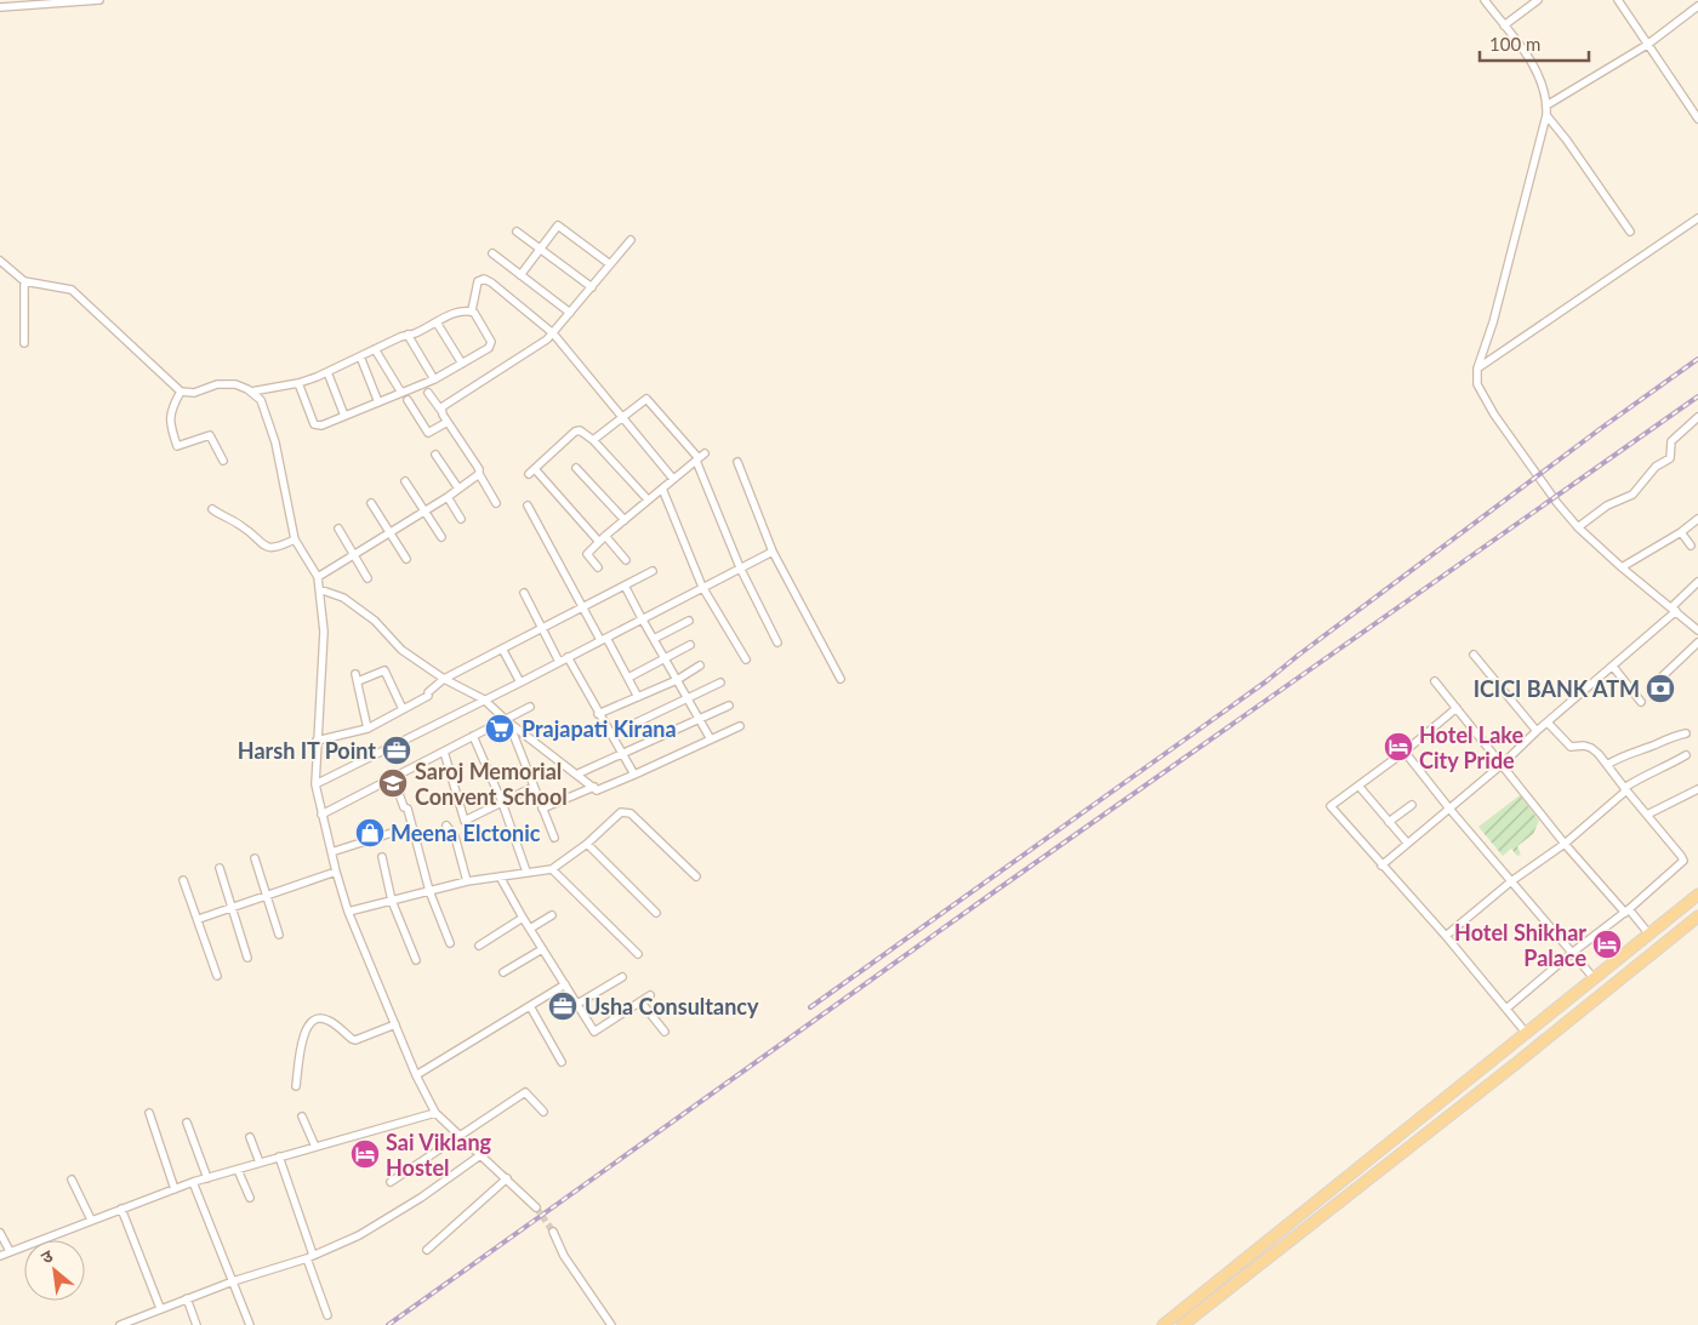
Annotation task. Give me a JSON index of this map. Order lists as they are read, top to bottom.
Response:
{
  "places": {
    "bank": ["ICICI BANK ATM"],
    "supermarket": ["Prajapati Kirana"],
    "hotel": ["Hotel Lake City Pride", "Hotel Shikhar Palace", "Sai Viklang Hostel"],
    "office": ["Harsh IT Point", "Usha Consultancy"],
    "school or university": ["Saroj Memorial Convent School"],
    "shop": ["Meena Elctonic"]
  },
  "scale_bar": "100 m",
  "north": "top left"
}
